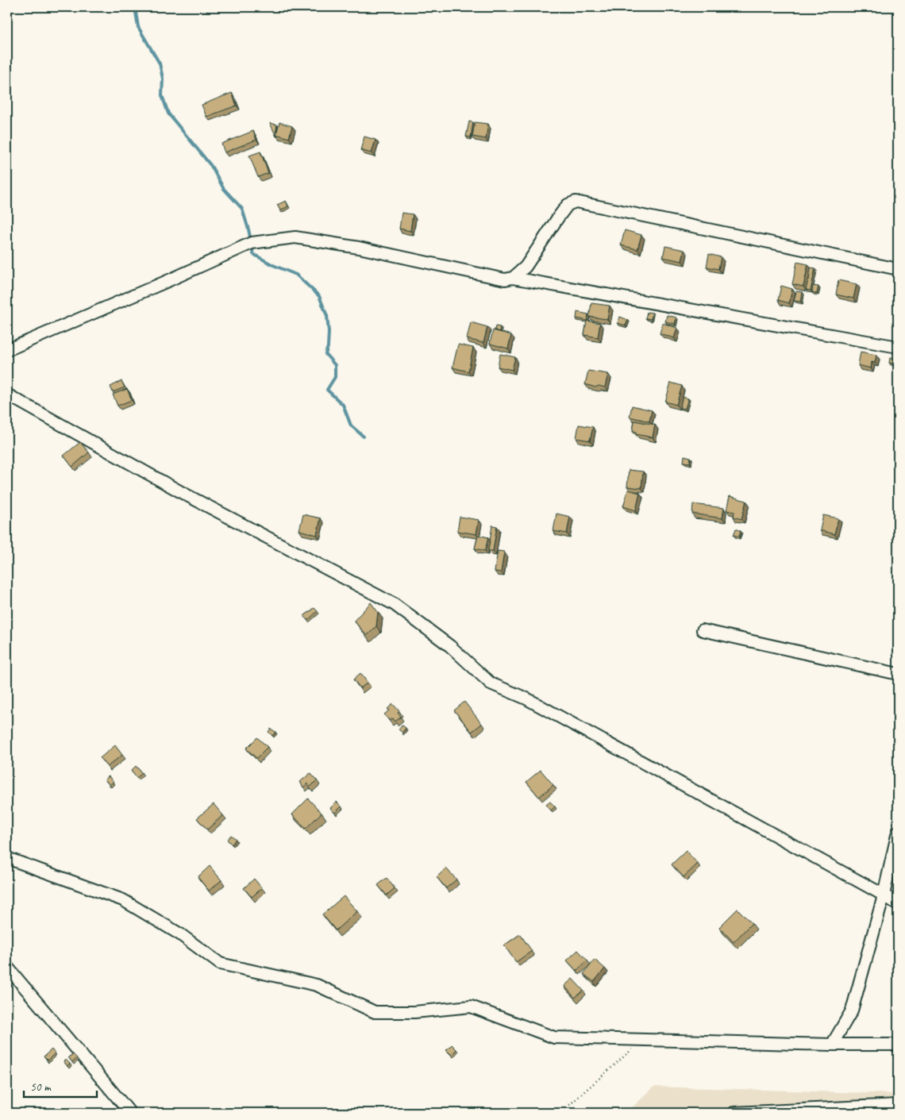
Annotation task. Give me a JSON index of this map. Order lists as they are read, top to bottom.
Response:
{
  "scale_bar": "50 m"
}
